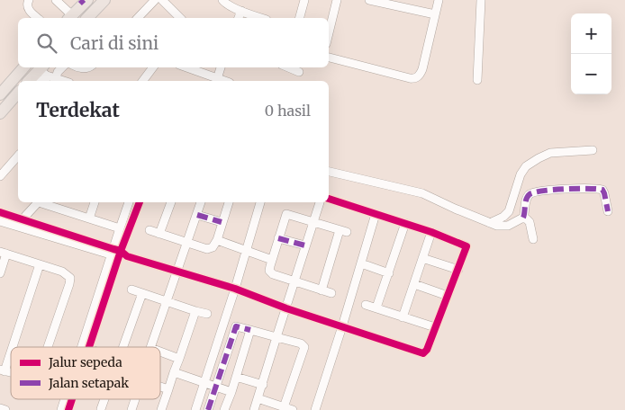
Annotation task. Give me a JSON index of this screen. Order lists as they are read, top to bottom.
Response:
{
  "legend": ["Jalur sepeda", "Jalan setapak"],
  "page": {
    "map_buttons": ["+", "−"],
    "search": "Cari di sini",
    "heading": ["Terdekat", "0 hasil"]
  }
}
